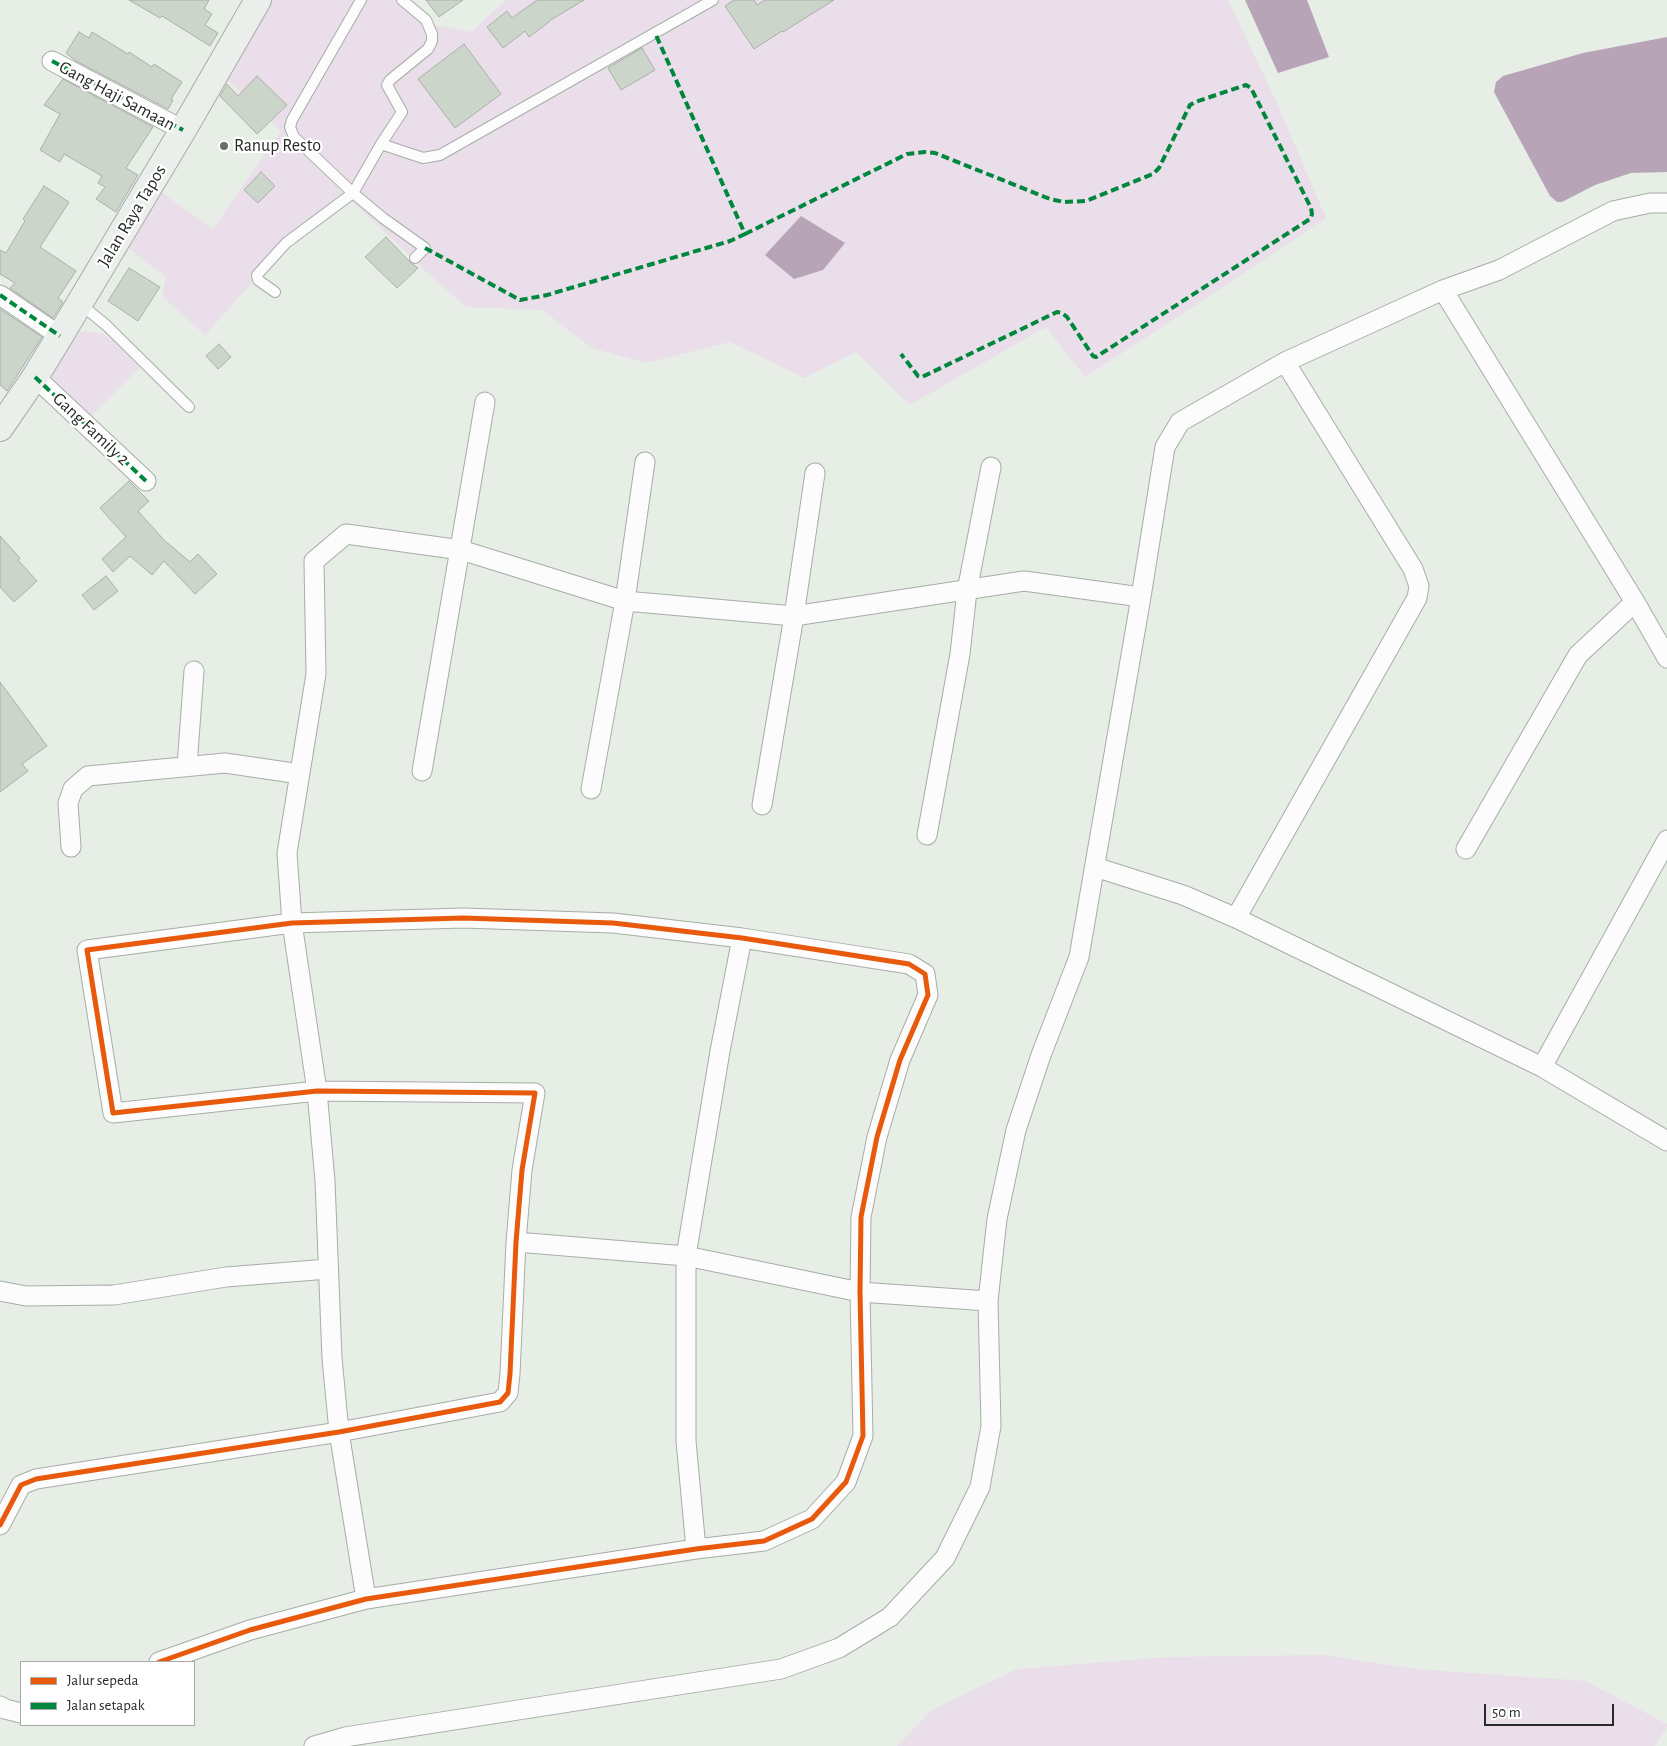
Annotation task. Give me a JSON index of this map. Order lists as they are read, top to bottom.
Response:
{
  "streets": {
    "main road": ["Jalan Raya Tapos"],
    "street": ["Gang Haji Samaan", "Gang Family 2"]
  },
  "crossings": [
    ["Gang Haji Samaan", "Jalan Raya Tapos"],
    ["Jalan Raya Tapos", "Gang Family 2"]
  ],
  "places": ["Ranup Resto"],
  "legend": ["Jalur sepeda", "Jalan setapak"],
  "scale_bar": "50 m"
}
